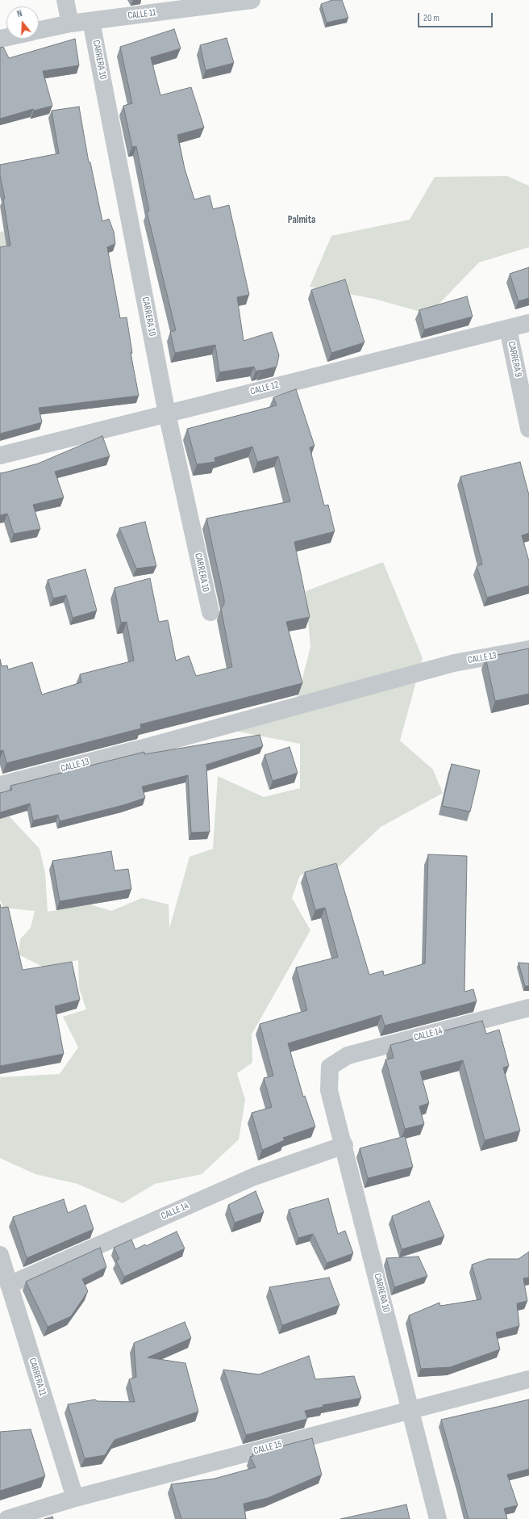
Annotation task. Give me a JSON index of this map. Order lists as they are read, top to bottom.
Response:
{
  "streets": {
    "street": [
      "CALLE 11",
      "CARRERA 10",
      "CARRERA 9",
      "CALLE 12",
      "CALLE 13",
      "CALLE 14",
      "CARRERA 11",
      "CALLE 15"
    ]
  },
  "crossings": [
    ["CALLE 11", "CARRERA 10"],
    ["CARRERA 10", "CALLE 12"],
    ["CARRERA 10", "CALLE 14"],
    ["CARRERA 10", "CALLE 15"],
    ["CARRERA 9", "CALLE 12"],
    ["CALLE 14", "CARRERA 11"],
    ["CARRERA 11", "CALLE 15"]
  ],
  "districts": ["Palmita"],
  "scale_bar": "20 m",
  "north": "top"
}
